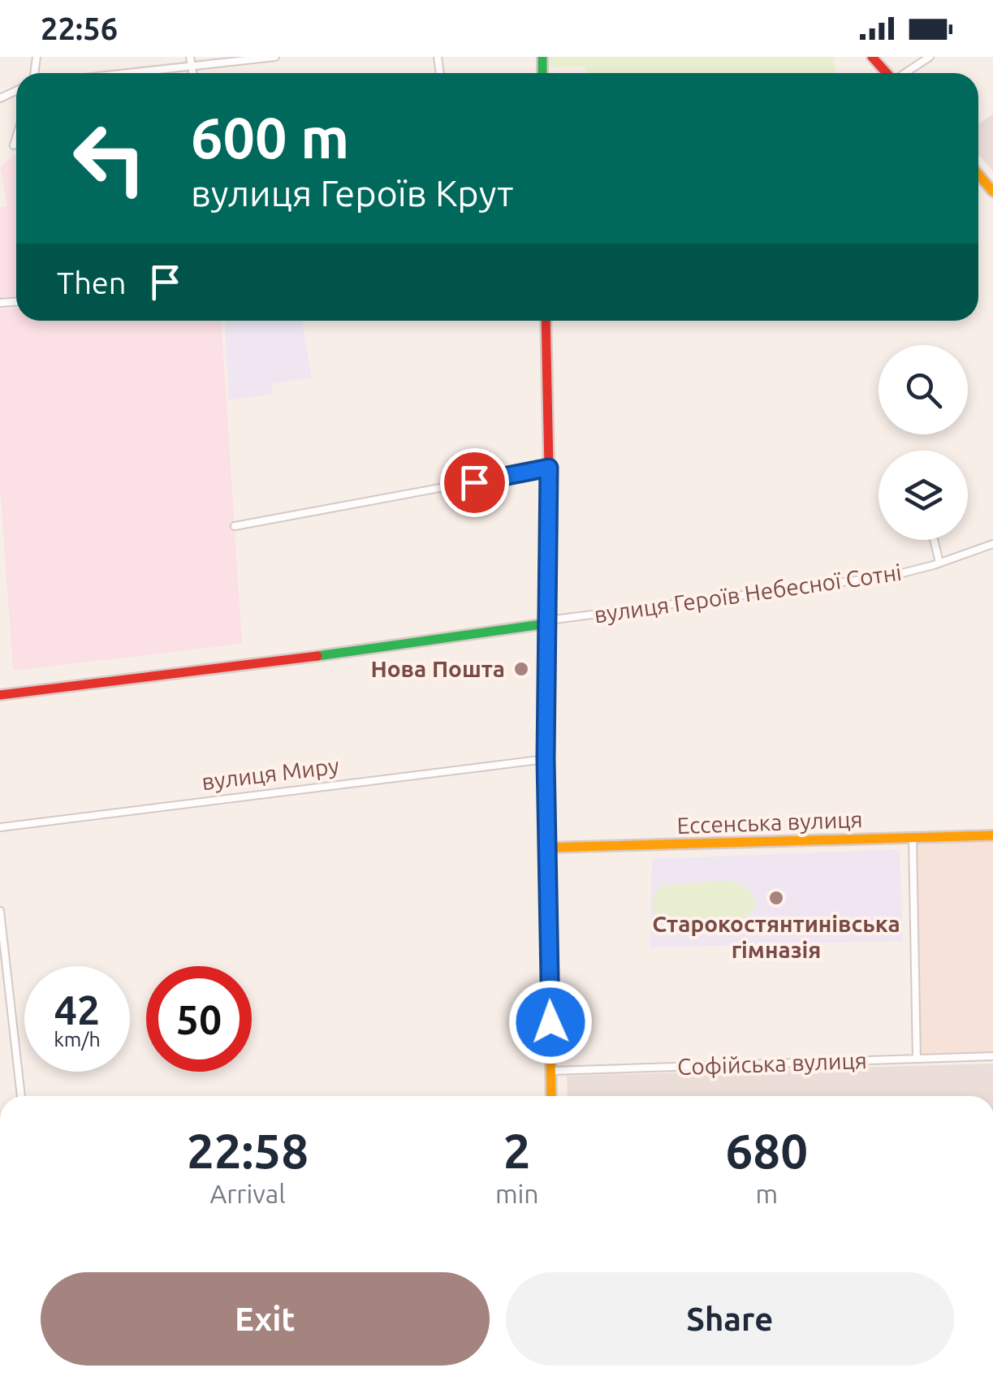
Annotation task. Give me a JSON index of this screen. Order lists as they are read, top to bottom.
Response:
{
  "streets": {
    "street": [
      "вулиця Героїв Небесної Сотні",
      "вулиця Миру",
      "Ессенська вулиця",
      "Софійська вулиця"
    ]
  },
  "places": ["Нова Пошта", "Старокостянтинівська гімназія"],
  "page": {
    "status": "22:56",
    "turn": ["600 m", "вулиця Героїв Крут"],
    "then": "Then",
    "speed": "42 km/h",
    "limit": "50",
    "eta": [
      "22:58",
      "Arrival",
      "2",
      "min",
      "680",
      "m"
    ],
    "buttons": ["Exit", "Share"]
  }
}
